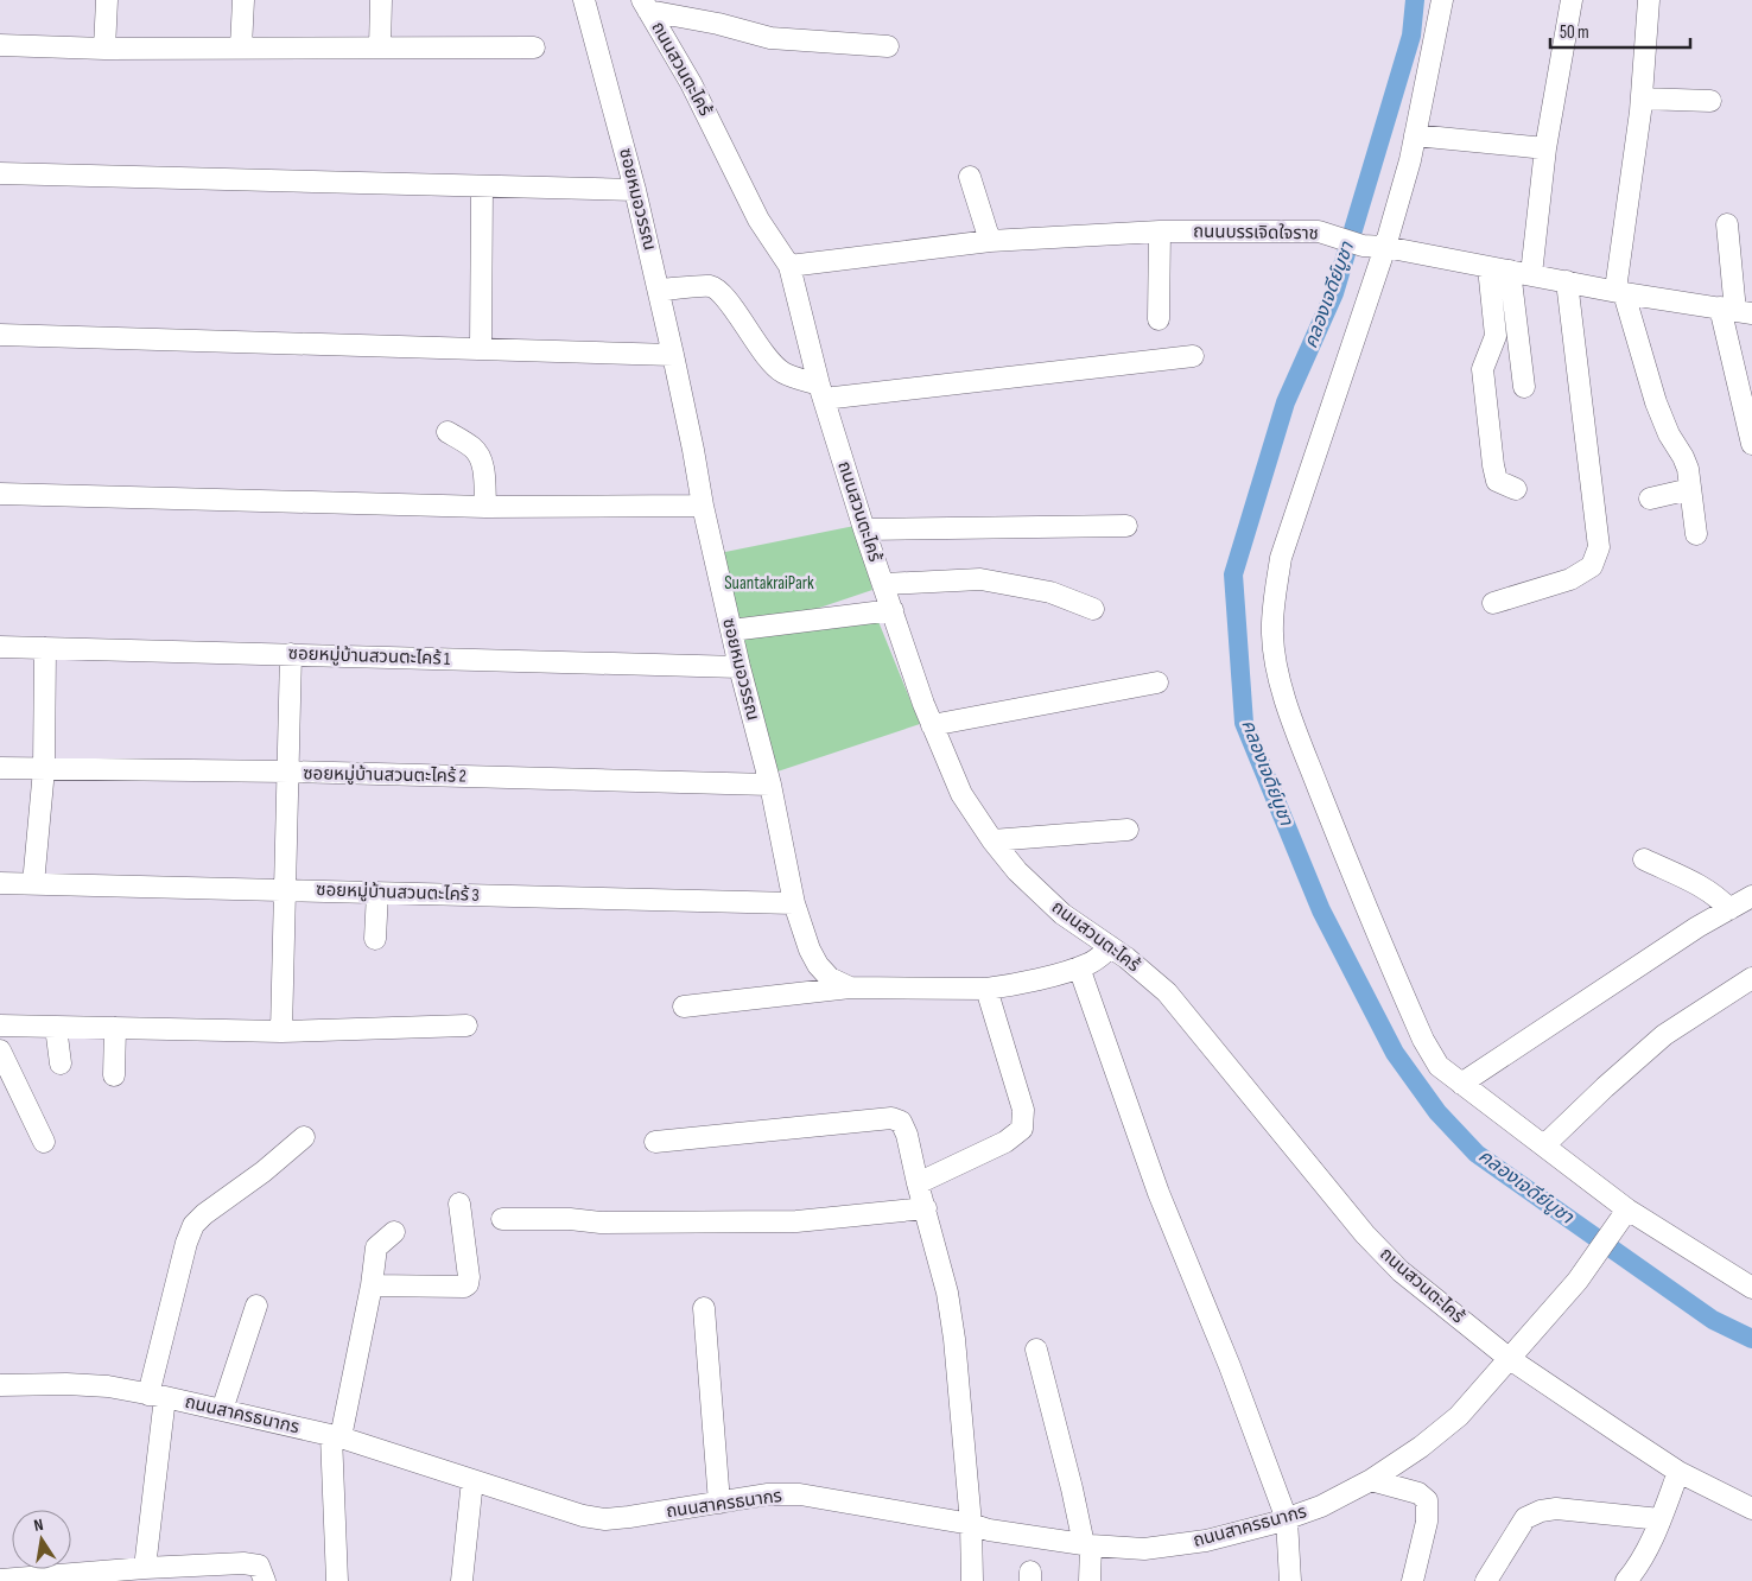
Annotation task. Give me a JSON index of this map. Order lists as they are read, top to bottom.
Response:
{
  "streets": {
    "street": [
      "ถนนสวนตะไคร้",
      "ซอยหมอวรรณ",
      "ถนนบรรเจิดใจราช",
      "ซอยหมู่บ้านสวนตะไคร้ 1",
      "ซอยหมู่บ้านสวนตะไคร้ 2",
      "ซอยหมู่บ้านสวนตะไคร้ 3",
      "ถนนสาครธนากร"
    ]
  },
  "crossings": [
    ["ถนนสวนตะไคร้", "ถนนบรรเจิดใจราช"],
    ["ถนนสวนตะไคร้", "ถนนสาครธนากร"],
    ["ซอยหมอวรรณ", "ซอยหมู่บ้านสวนตะไคร้ 1"],
    ["ซอยหมอวรรณ", "ซอยหมู่บ้านสวนตะไคร้ 2"],
    ["ซอยหมอวรรณ", "ซอยหมู่บ้านสวนตะไคร้ 3"]
  ],
  "water": ["คลองเจดีย์บูชา"],
  "parks": ["SuantakraiPark"],
  "scale_bar": "50 m",
  "north": "top"
}
